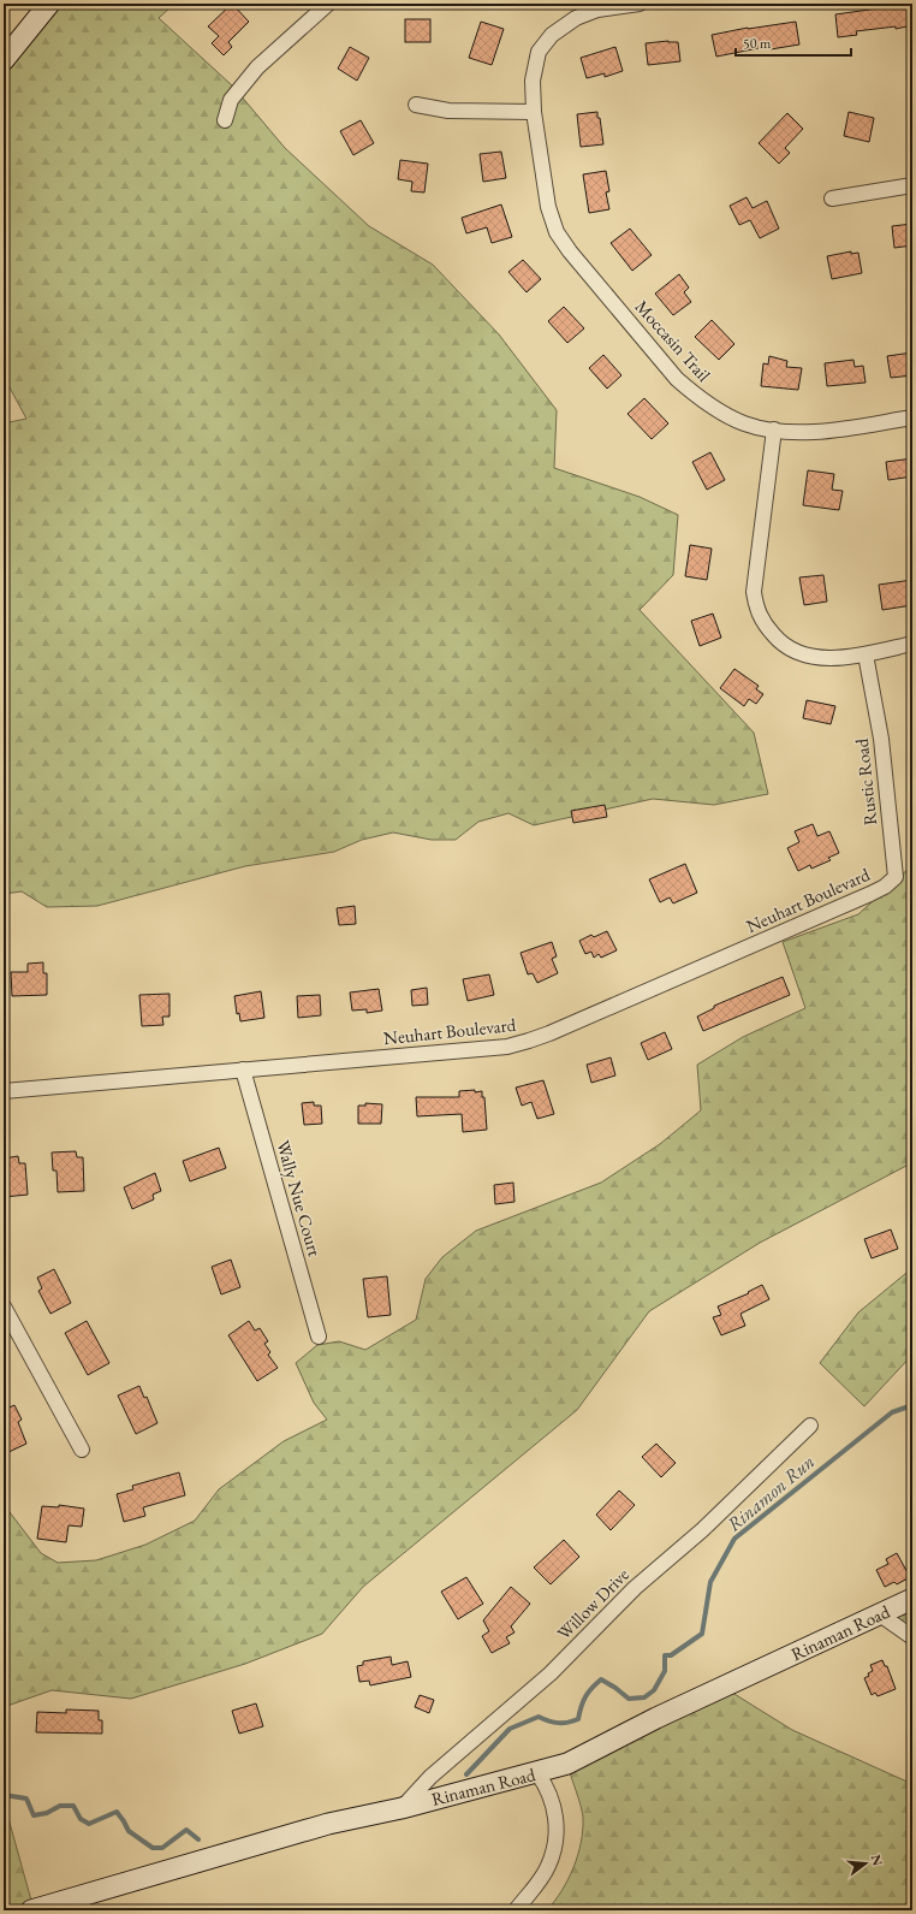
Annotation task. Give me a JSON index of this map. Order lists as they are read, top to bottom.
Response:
{
  "streets": {
    "street": [
      "Moccasin Trail",
      "Rustic Road",
      "Neuhart Boulevard",
      "Wally Nue Court",
      "Willow Drive",
      "Rinaman Road"
    ]
  },
  "crossings": [
    ["Rustic Road", "Neuhart Boulevard"],
    ["Neuhart Boulevard", "Wally Nue Court"],
    ["Willow Drive", "Rinaman Road"]
  ],
  "water": ["Rinamon Run"],
  "scale_bar": "50 m",
  "north": "right"
}
